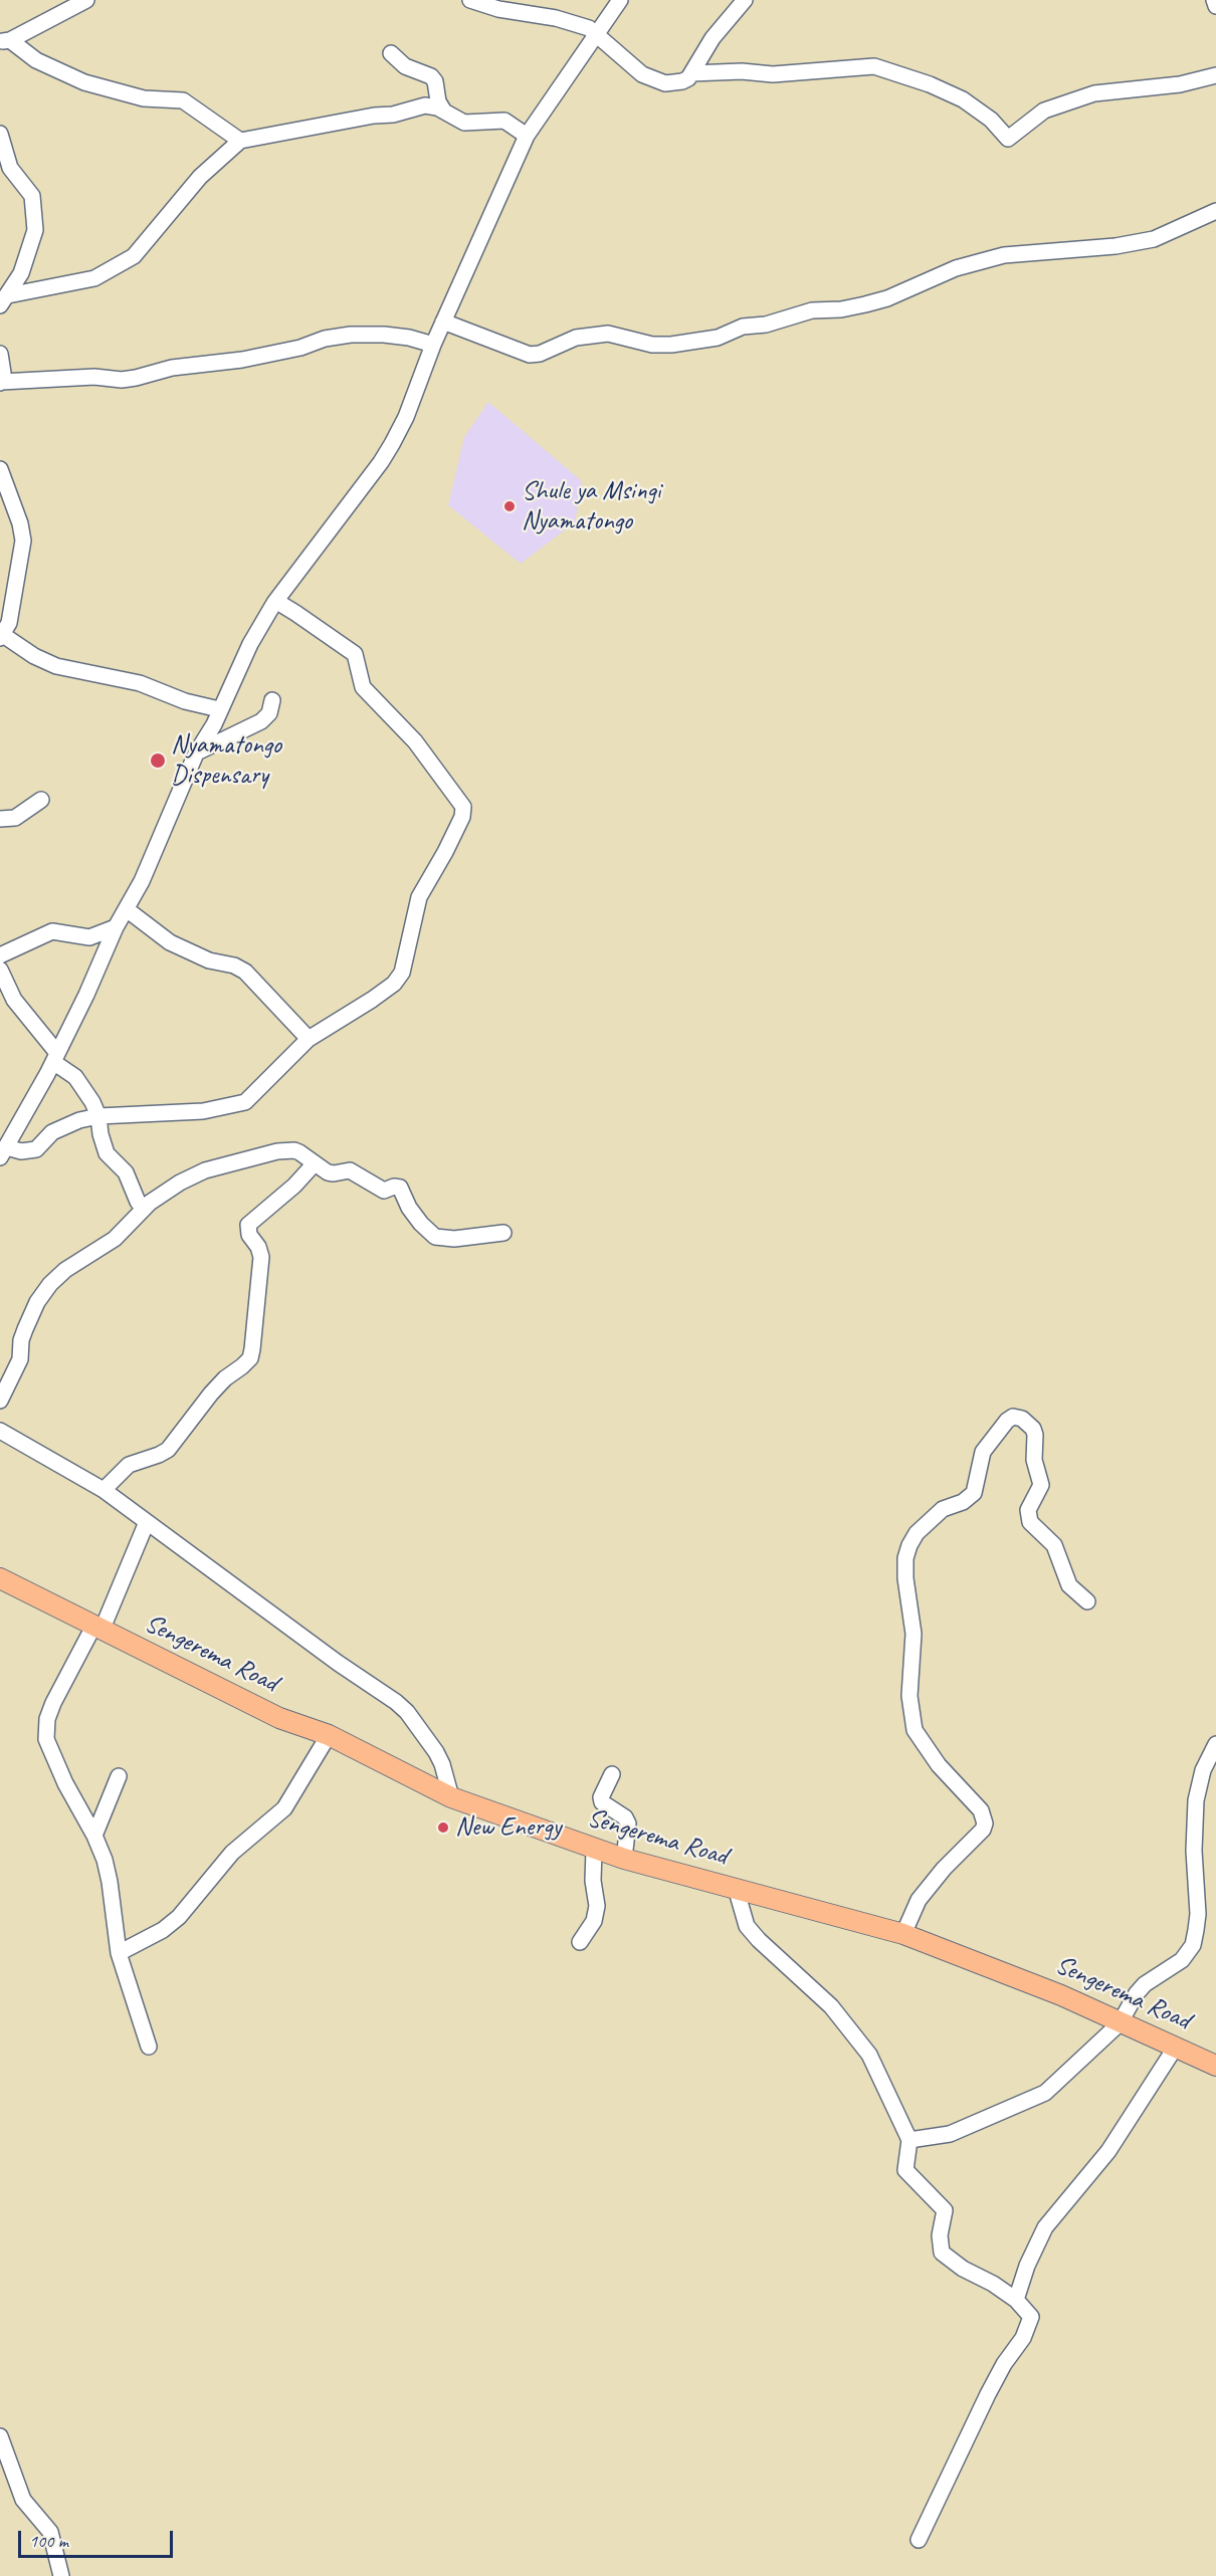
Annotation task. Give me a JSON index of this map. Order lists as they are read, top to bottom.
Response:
{
  "streets": {
    "main road": ["Sengerema Road"]
  },
  "places": ["Shule ya Msingi Nyamatongo", "Nyamatongo Dispensary", "New Energy"],
  "scale_bar": "100 m"
}
